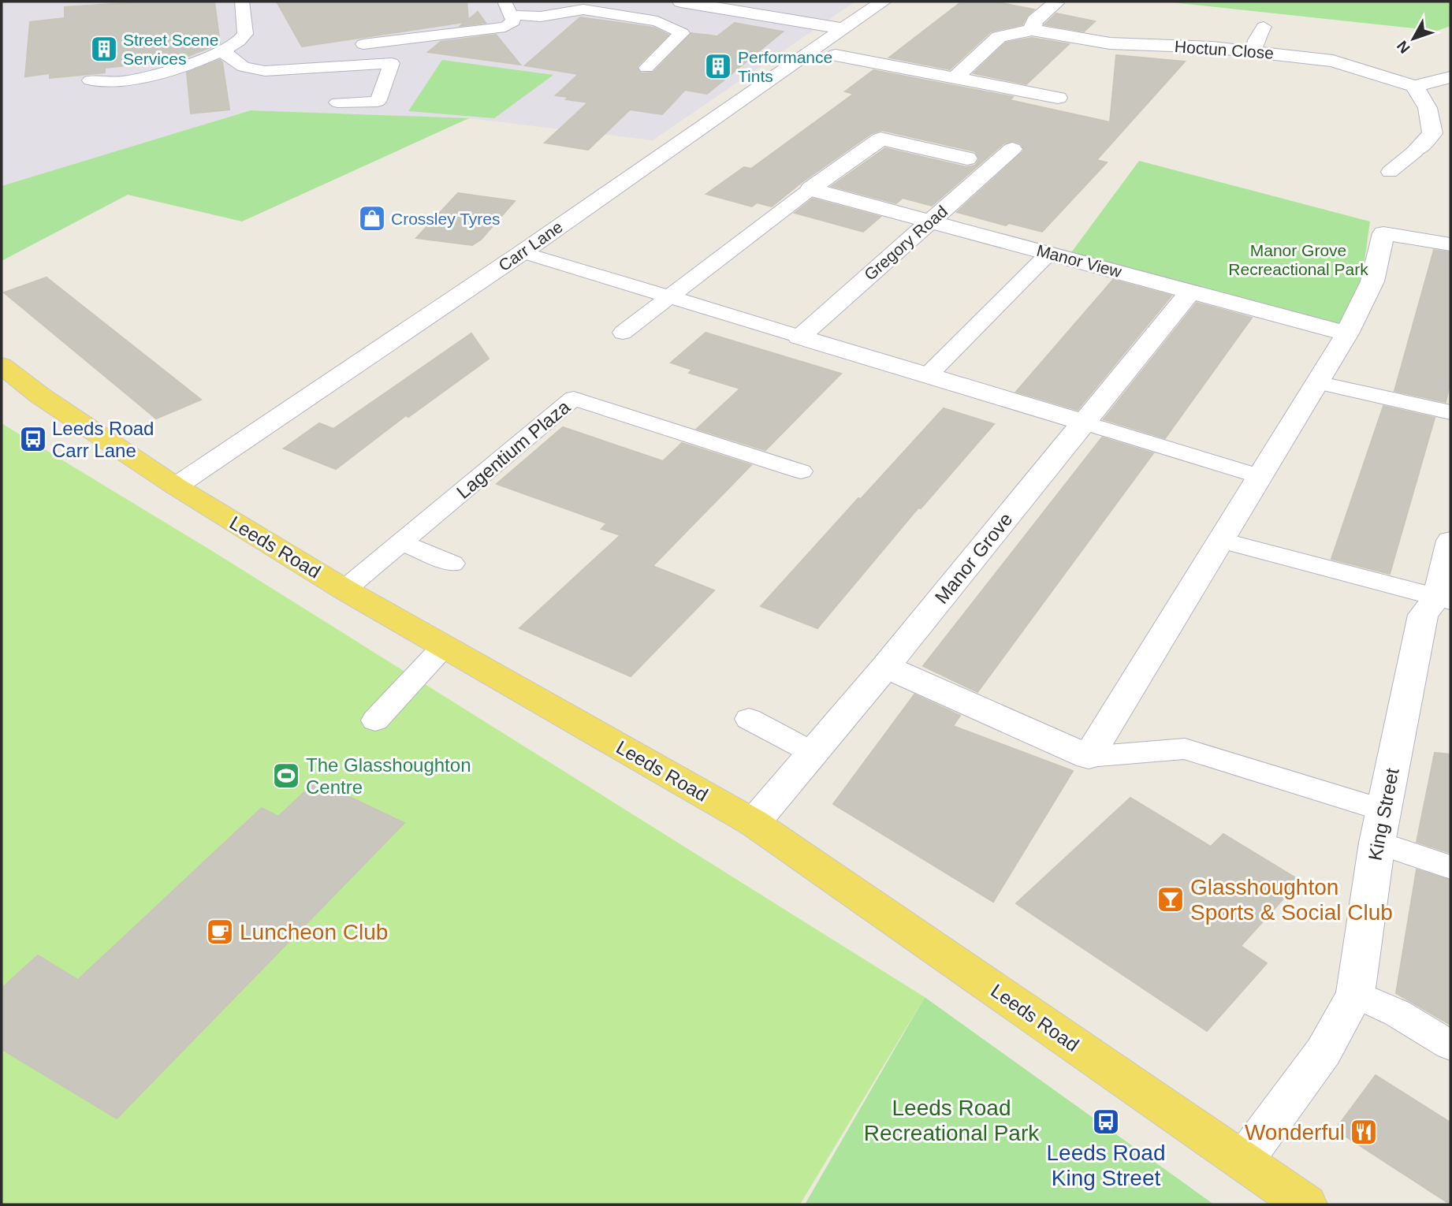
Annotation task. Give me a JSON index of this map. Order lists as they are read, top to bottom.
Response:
{
  "streets": {
    "main road": ["Leeds Road"],
    "street": [
      "Hoctun Close",
      "Gregory Road",
      "Carr Lane",
      "Manor View",
      "Manor Grove",
      "King Street"
    ],
    "lane": ["Lagentium Plaza"]
  },
  "crossings": [
    ["Gregory Road", "Manor View"],
    ["Carr Lane", "Leeds Road"],
    ["Manor View", "Manor Grove"],
    ["Lagentium Plaza", "Leeds Road"],
    ["Leeds Road", "Manor Grove"],
    ["Leeds Road", "King Street"]
  ],
  "parks": ["Manor Grove Recreactional Park", "Leeds Road Recreational Park"],
  "places": {
    "building": ["Street Scene Services", "Performance Tints"],
    "shop": ["Crossley Tyres"],
    "bus stop": ["Leeds Road Carr Lane", "Leeds Road King Street"],
    "sports": ["The Glasshoughton Centre"],
    "bar": ["Glasshoughton Sports & Social Club"],
    "cafe": ["Luncheon Club"],
    "restaurant": ["Wonderful"]
  },
  "north": "bottom left"
}
